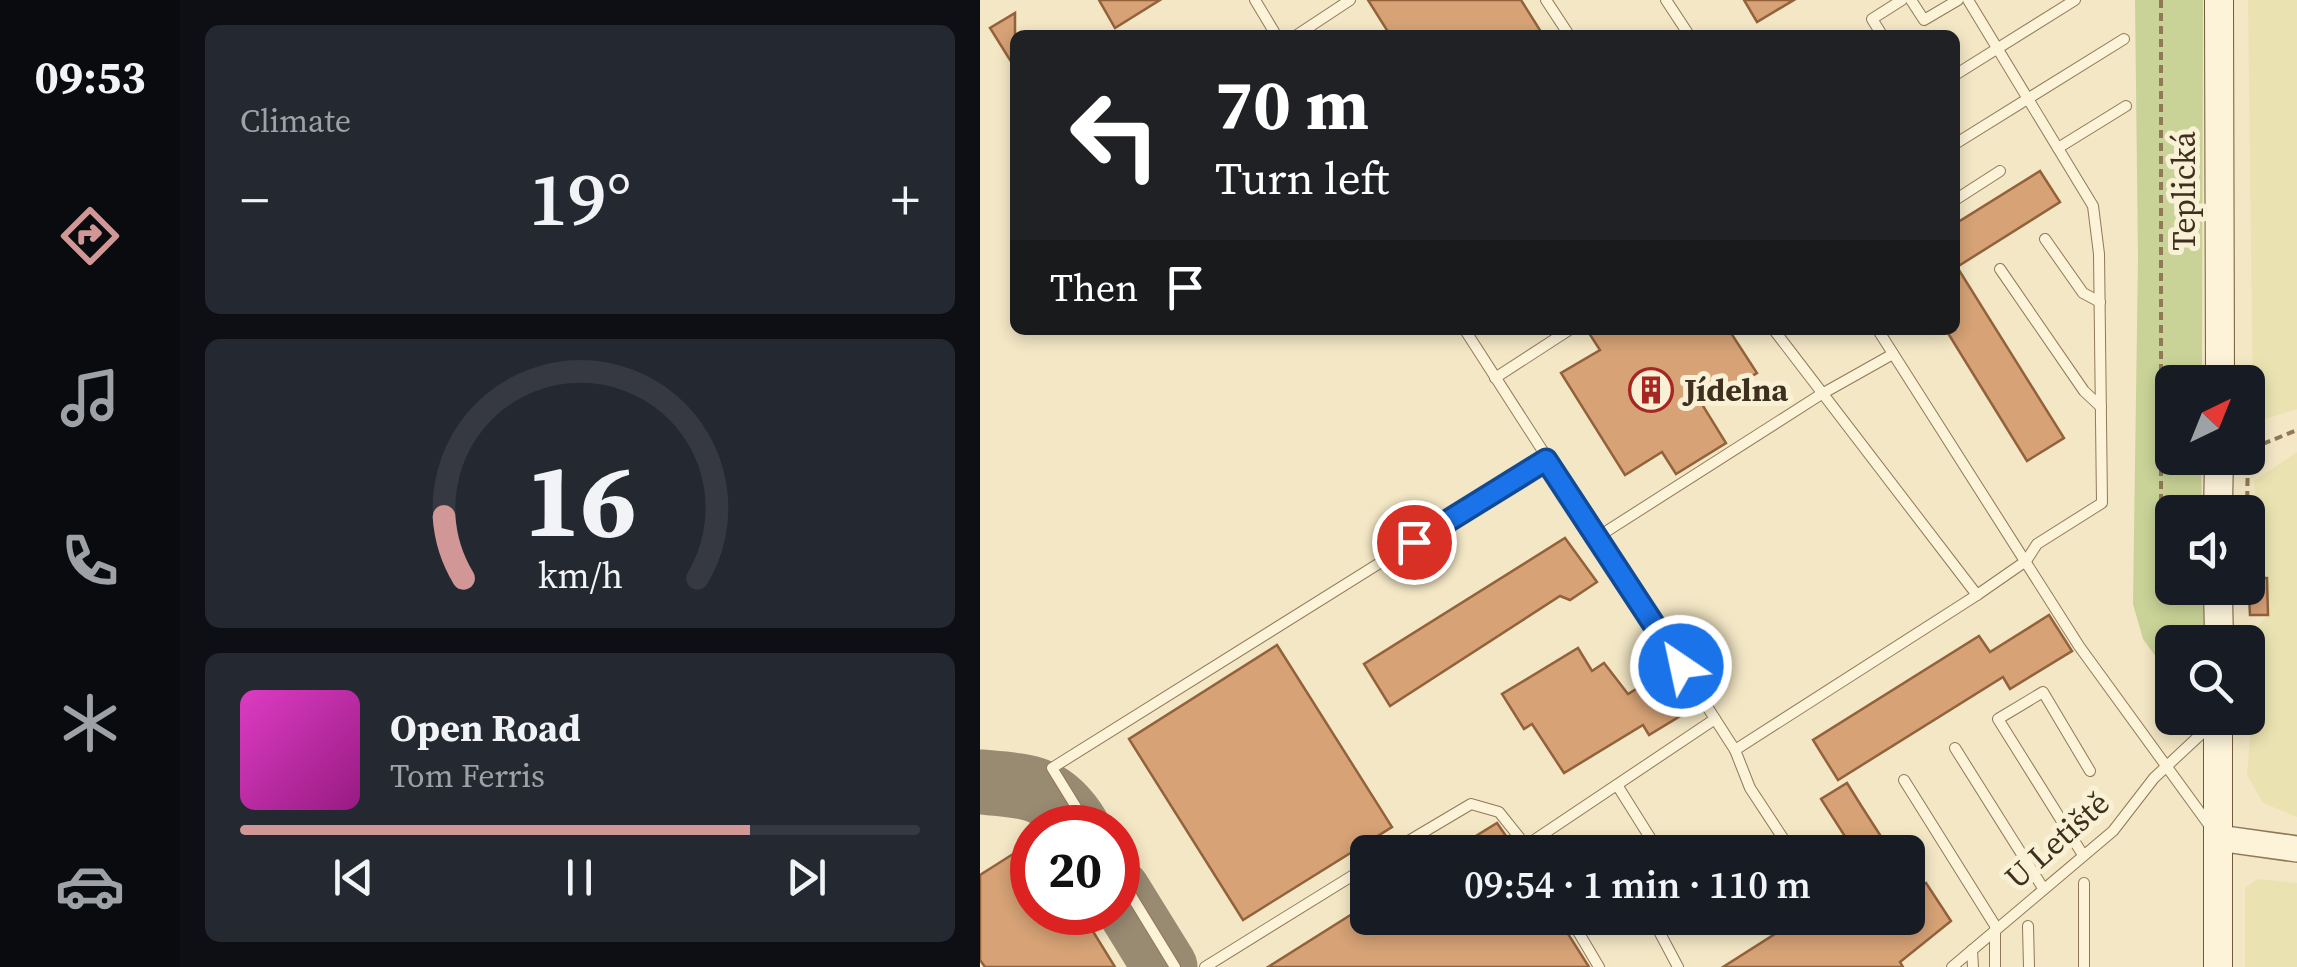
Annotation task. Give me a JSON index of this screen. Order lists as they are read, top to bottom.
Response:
{
  "streets": {
    "main road": ["Teplická"],
    "lane": ["U Letiště"]
  },
  "places": {
    "building": ["Jídelna"]
  },
  "north": "top right",
  "page": {
    "tabs": "09:53",
    "tile": "Climate",
    "turn": ["70 m", "Turn left"],
    "heat": ["−", "19°", "+"],
    "then": "Then",
    "song": ["Open Road", "Tom Ferris"],
    "limit": "20",
    "trip": "09:54 · 1 min · 110 m",
    "gauge": ["16", "km/h"]
  }
}
